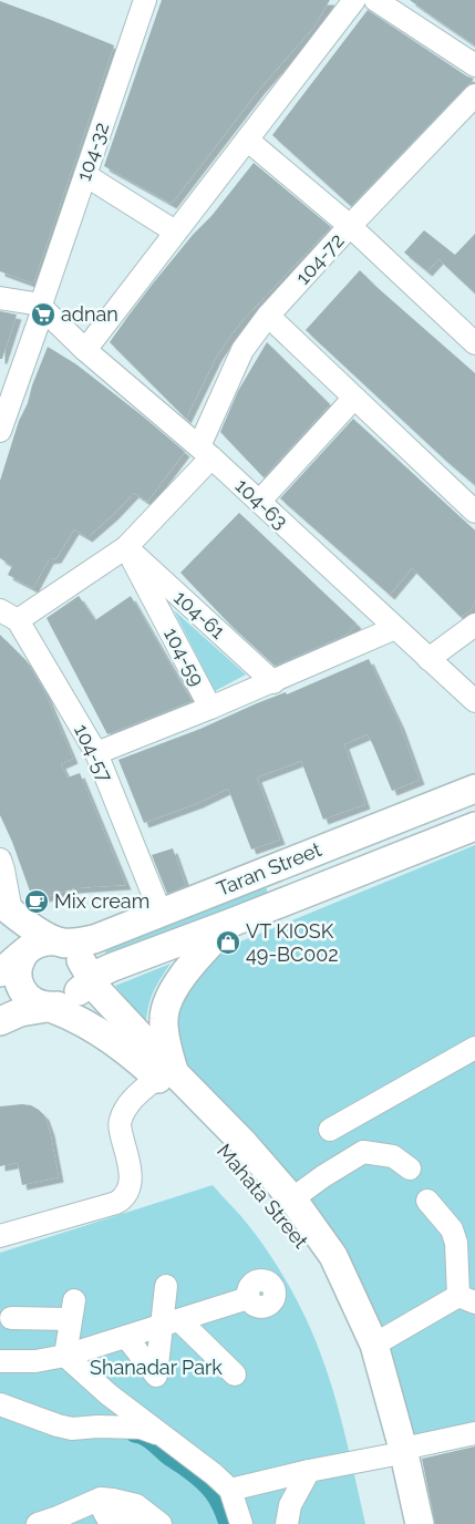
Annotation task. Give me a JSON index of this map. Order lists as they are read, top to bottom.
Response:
{
  "streets": {
    "main road": ["Taran Street", "Mahata Street"],
    "street": [
      "104-32",
      "104-72",
      "104-63",
      "104-61",
      "104-59",
      "104-57"
    ]
  },
  "crossings": [
    ["104-32", "104-63"],
    ["104-72", "104-63"],
    ["104-72", "104-61"],
    ["104-72", "104-59"],
    ["104-72", "104-57"],
    ["104-61", "104-59"],
    ["104-57", "Taran Street"],
    ["Taran Street", "Mahata Street"]
  ],
  "parks": ["Shanadar Park"],
  "places": {
    "supermarket": ["adnan"],
    "cafe": ["Mix cream"],
    "shop": ["VT KIOSK 49-BC002"]
  }
}
